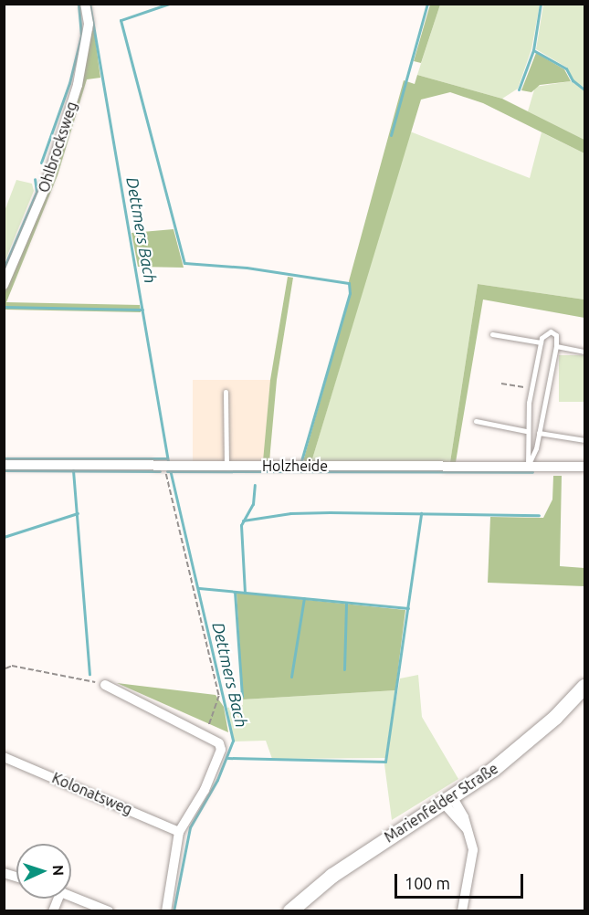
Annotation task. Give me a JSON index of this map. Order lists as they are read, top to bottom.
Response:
{
  "streets": {
    "main road": ["Marienfelder Straße"],
    "street": ["Ohlbrocksweg", "Holzheide", "Kolonatsweg"]
  },
  "water": ["Dettmers Bach"],
  "scale_bar": "100 m",
  "north": "right"
}
